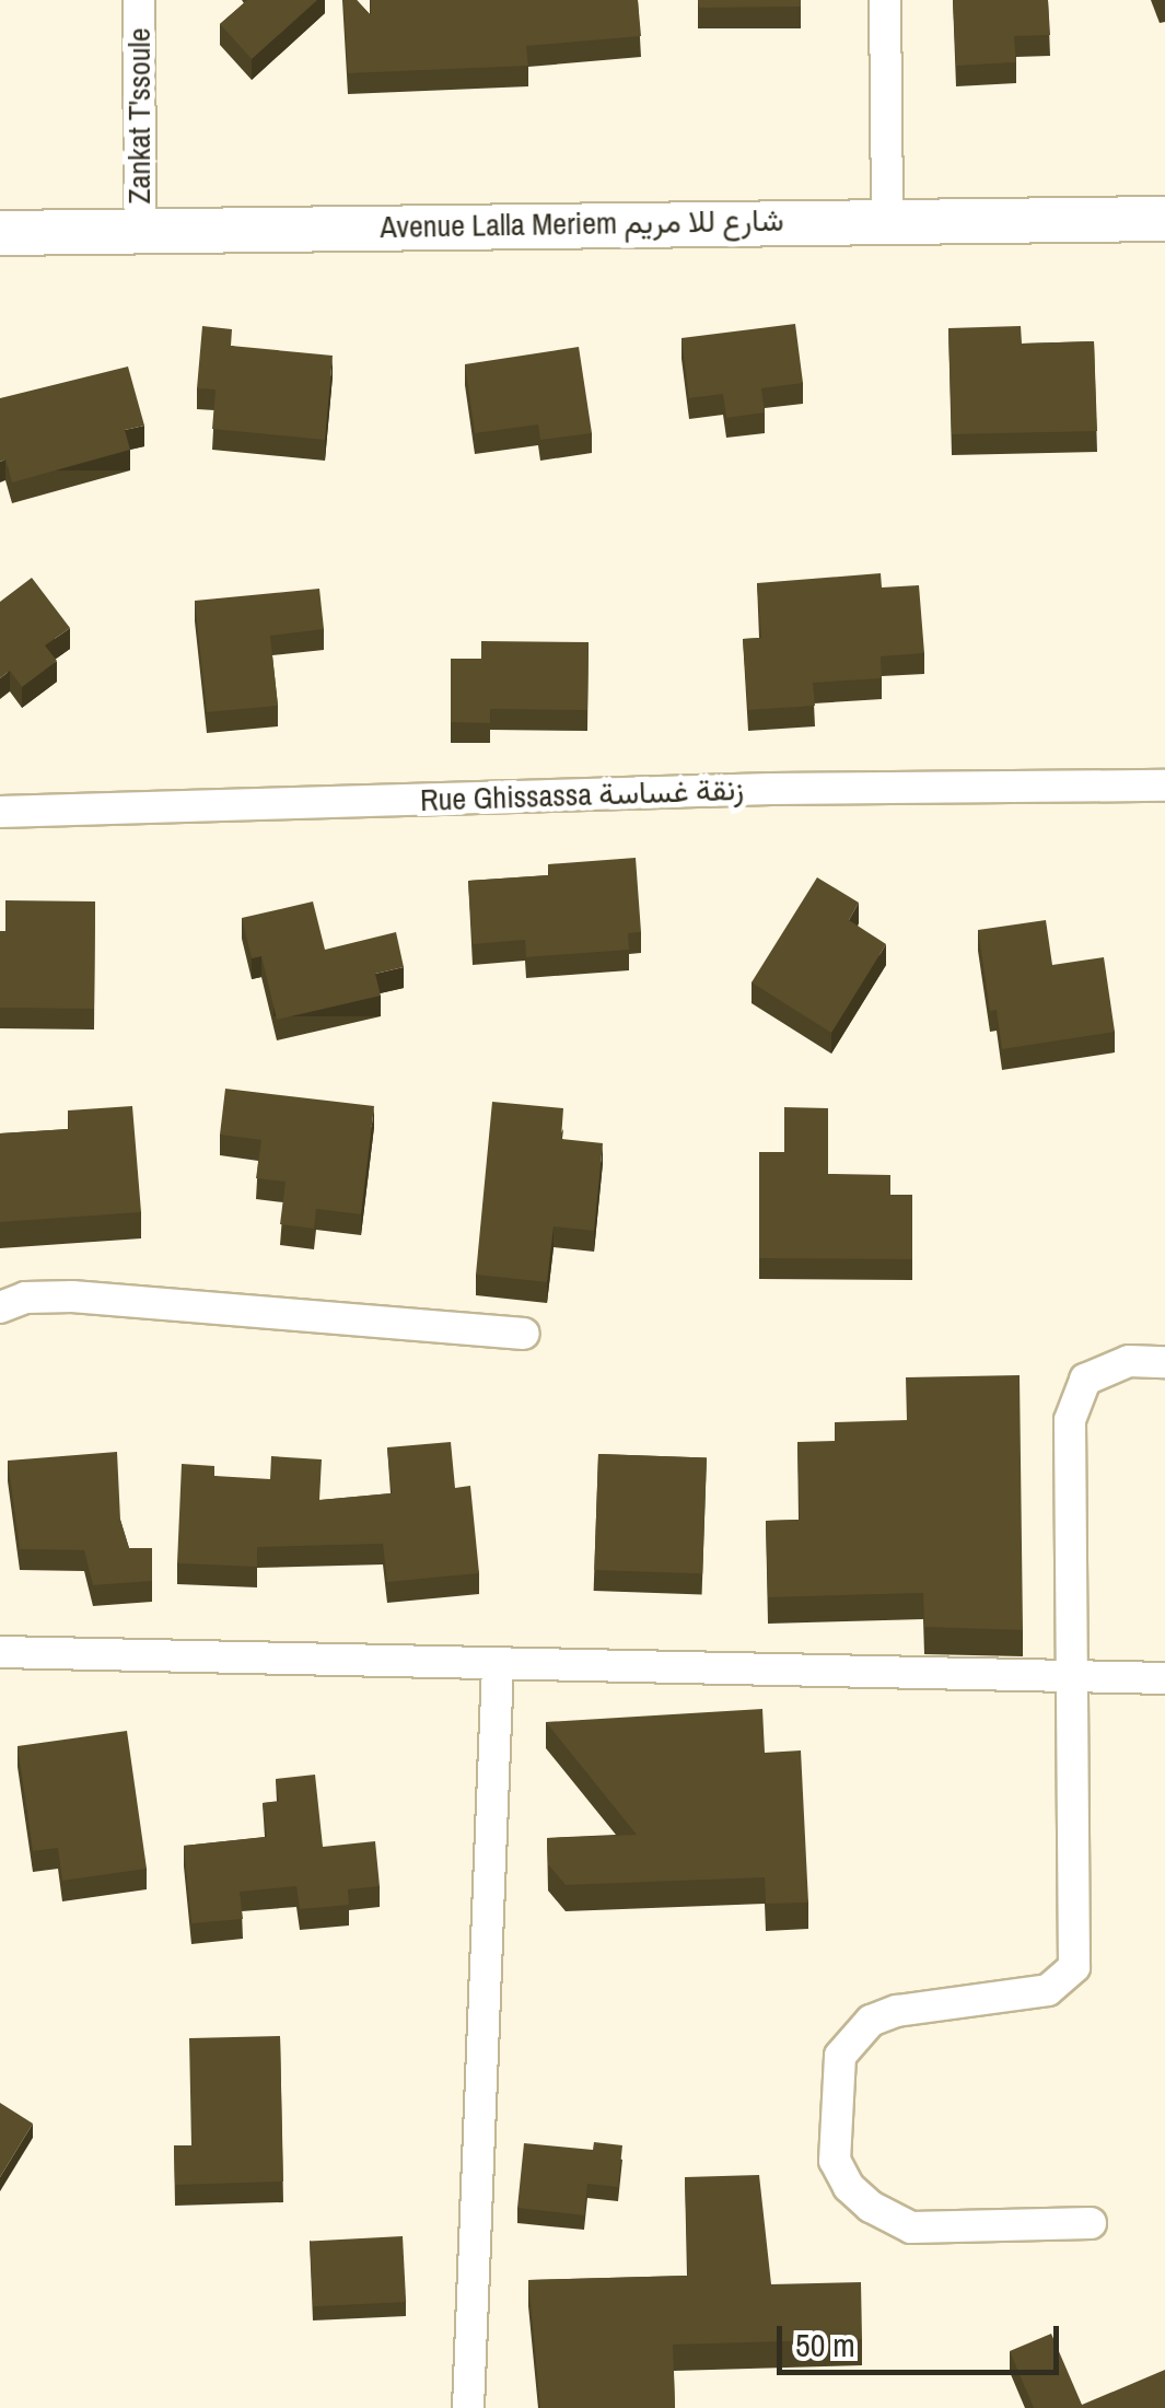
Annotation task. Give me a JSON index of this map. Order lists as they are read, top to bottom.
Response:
{
  "streets": {
    "street": ["Zankat T'ssoule", "Avenue Lalla Meriem شارع للا مريم", "Rue Ghissassa زنقة غساسة"]
  },
  "crossings": [
    ["Zankat T'ssoule", "Avenue Lalla Meriem شارع للا مريم"]
  ],
  "scale_bar": "50 m"
}
